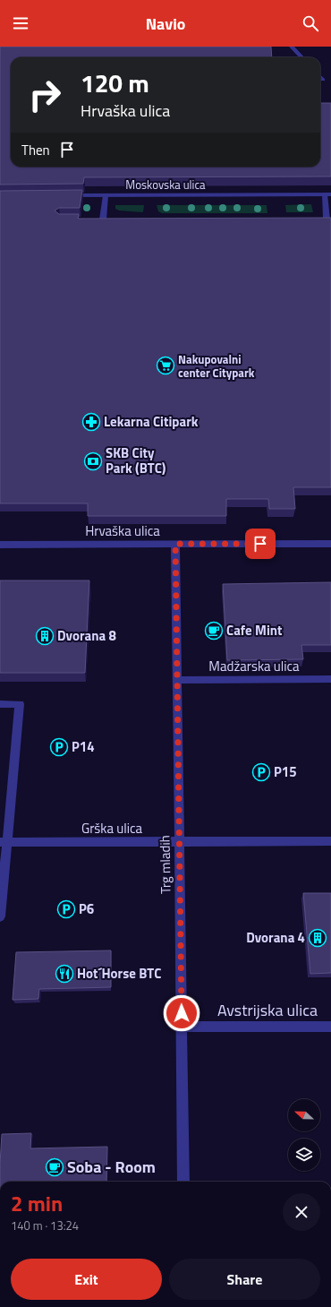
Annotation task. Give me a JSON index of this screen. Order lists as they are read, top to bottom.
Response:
{
  "streets": {
    "street": [
      "Moskovska ulica",
      "Hrvaška ulica",
      "Madžarska ulica",
      "Grška ulica",
      "Trg mladih",
      "Avstrijska ulica"
    ]
  },
  "crossings": [
    ["Hrvaška ulica", "Trg mladih"],
    ["Madžarska ulica", "Trg mladih"],
    ["Grška ulica", "Trg mladih"],
    ["Trg mladih", "Avstrijska ulica"]
  ],
  "places": {
    "supermarket": ["Nakupovalni center Citypark"],
    "pharmacy": ["Lekarna Citipark"],
    "bank": ["SKB City Park (BTC)"],
    "cafe": ["Cafe Mint", "Soba - Room"],
    "building": ["Dvorana 8", "Dvorana 4"],
    "parking": ["P14", "P15", "P6"],
    "restaurant": ["Hot´Horse BTC"]
  },
  "north": "left",
  "page": {
    "header": "Navio",
    "turn": ["120 m", "Hrvaška ulica"],
    "then": "Then",
    "heading": ["2 min", "140 m · 13:24"],
    "buttons": ["Exit", "Share"]
  }
}
